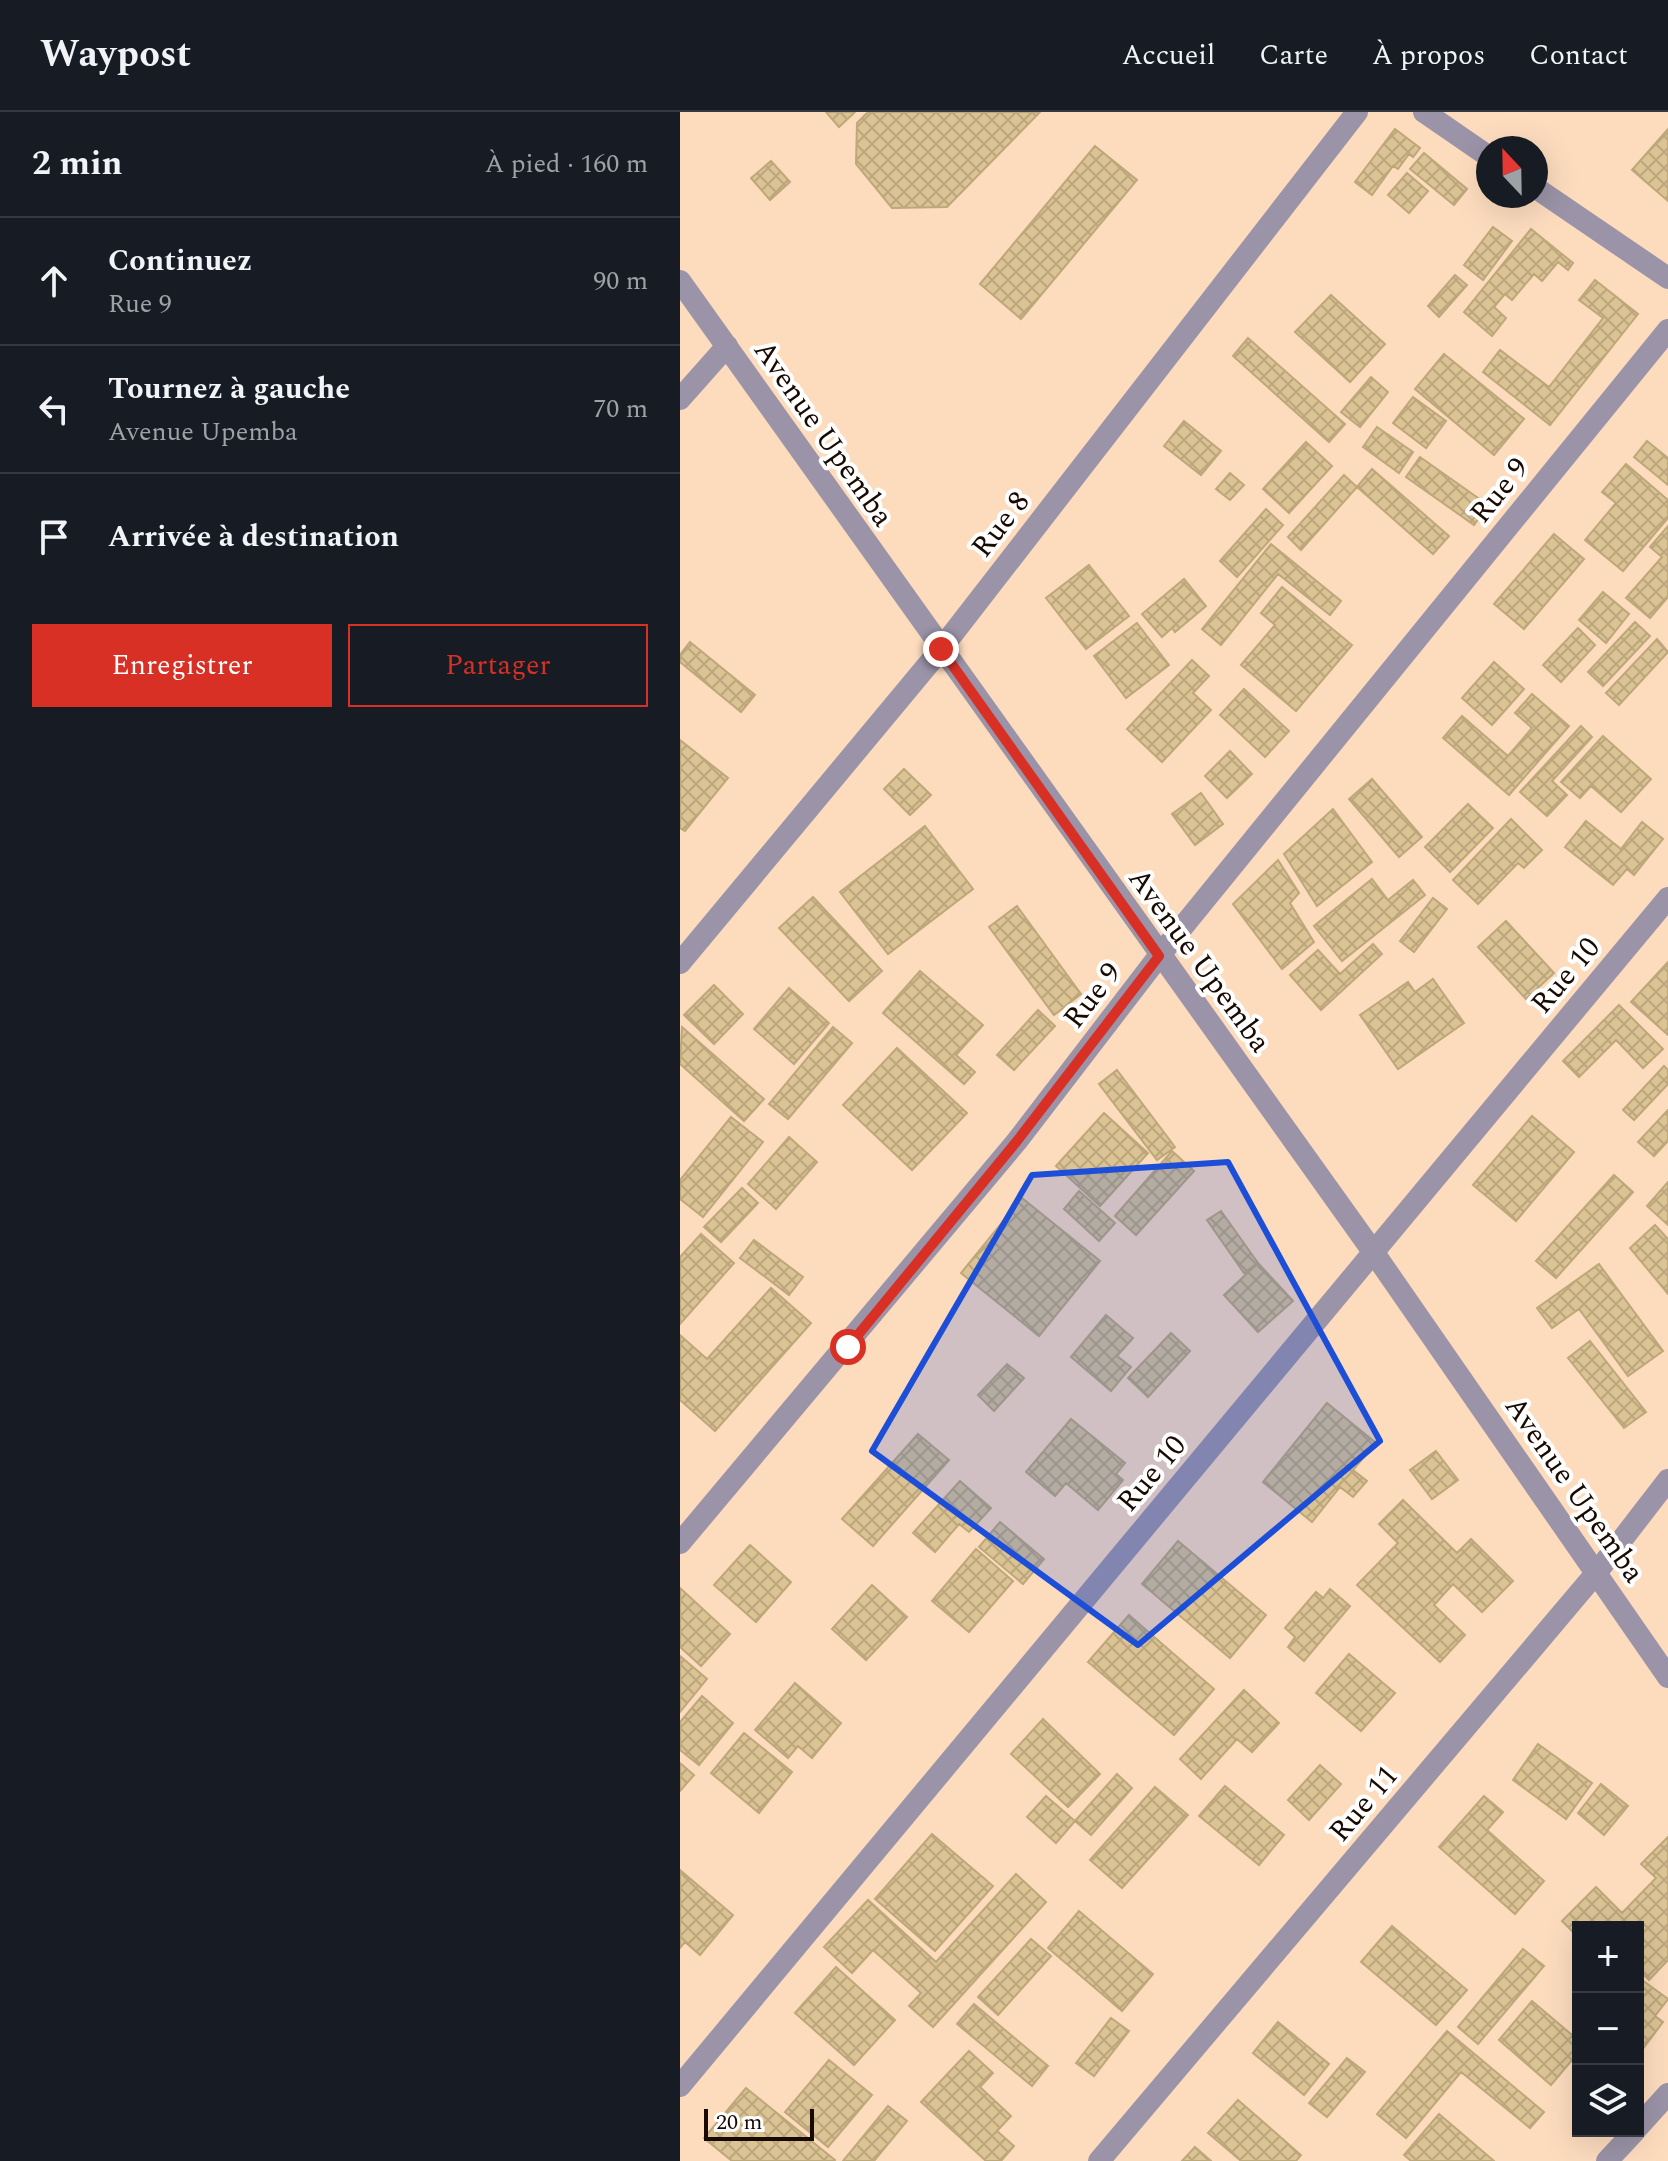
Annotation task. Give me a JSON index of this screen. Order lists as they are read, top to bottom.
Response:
{
  "streets": {
    "street": [
      "Avenue Upemba",
      "Rue 9",
      "Rue 8",
      "Rue 10",
      "Rue 11"
    ]
  },
  "crossings": [
    ["Avenue Upemba", "Rue 9"],
    ["Avenue Upemba", "Rue 8"],
    ["Avenue Upemba", "Rue 10"],
    ["Avenue Upemba", "Rue 11"]
  ],
  "scale_bar": "20 m",
  "north": "top",
  "page": {
    "header": "Waypost",
    "nav": [
      "Accueil",
      "Carte",
      "À propos",
      "Contact"
    ],
    "heading": ["2 min", "À pied · 160 m"],
    "list": [
      ["Continuez", "Rue 9", "90 m"],
      ["Tournez à gauche", "Avenue Upemba", "70 m"],
      "Arrivée à destination"
    ],
    "buttons": ["Enregistrer", "Partager"],
    "map_buttons": ["+", "−"],
    "scale": "20 m"
  }
}
